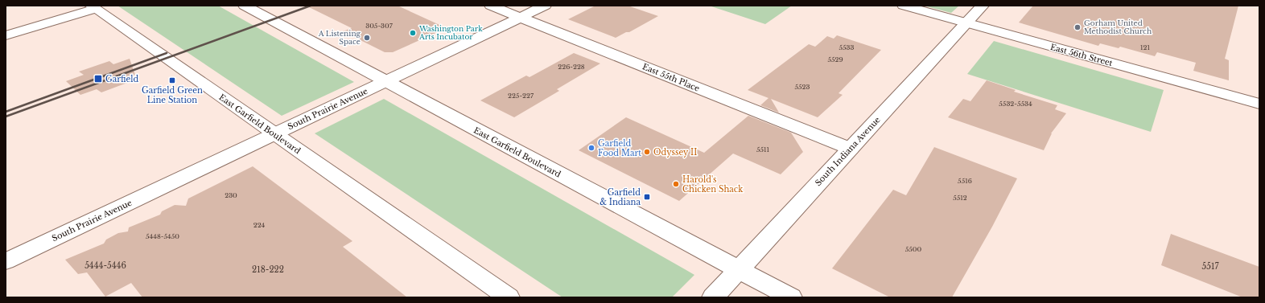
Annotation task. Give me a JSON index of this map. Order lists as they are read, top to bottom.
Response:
{
  "streets": {
    "street": [
      "East 56th Street",
      "East 55th Place",
      "South Prairie Avenue",
      "East Garfield Boulevard",
      "South Indiana Avenue"
    ]
  },
  "crossings": [
    ["East 56th Street", "South Indiana Avenue"],
    ["East 55th Place", "South Prairie Avenue"],
    ["East 55th Place", "South Indiana Avenue"],
    ["South Prairie Avenue", "East Garfield Boulevard"],
    ["East Garfield Boulevard", "South Indiana Avenue"]
  ],
  "places": {
    "other": [
      "Gorham United Methodist Church",
      "Washington Park Arts Incubator",
      "A Listening Space",
      "Garfield Food Mart",
      "Odyssey II",
      "Harold's Chicken Shack"
    ],
    "transit": ["Garfield", "Garfield Green Line Station", "Garfield & Indiana"]
  },
  "house_numbers": [
    "305-307",
    "5533",
    "121",
    "5529",
    "226-228",
    "5523",
    "225-227",
    "5532-5534",
    "5511",
    "5516",
    "230",
    "5512",
    "224",
    "5448-5450",
    "5500",
    "5444-5446",
    "5517",
    "218-222"
  ]
}
